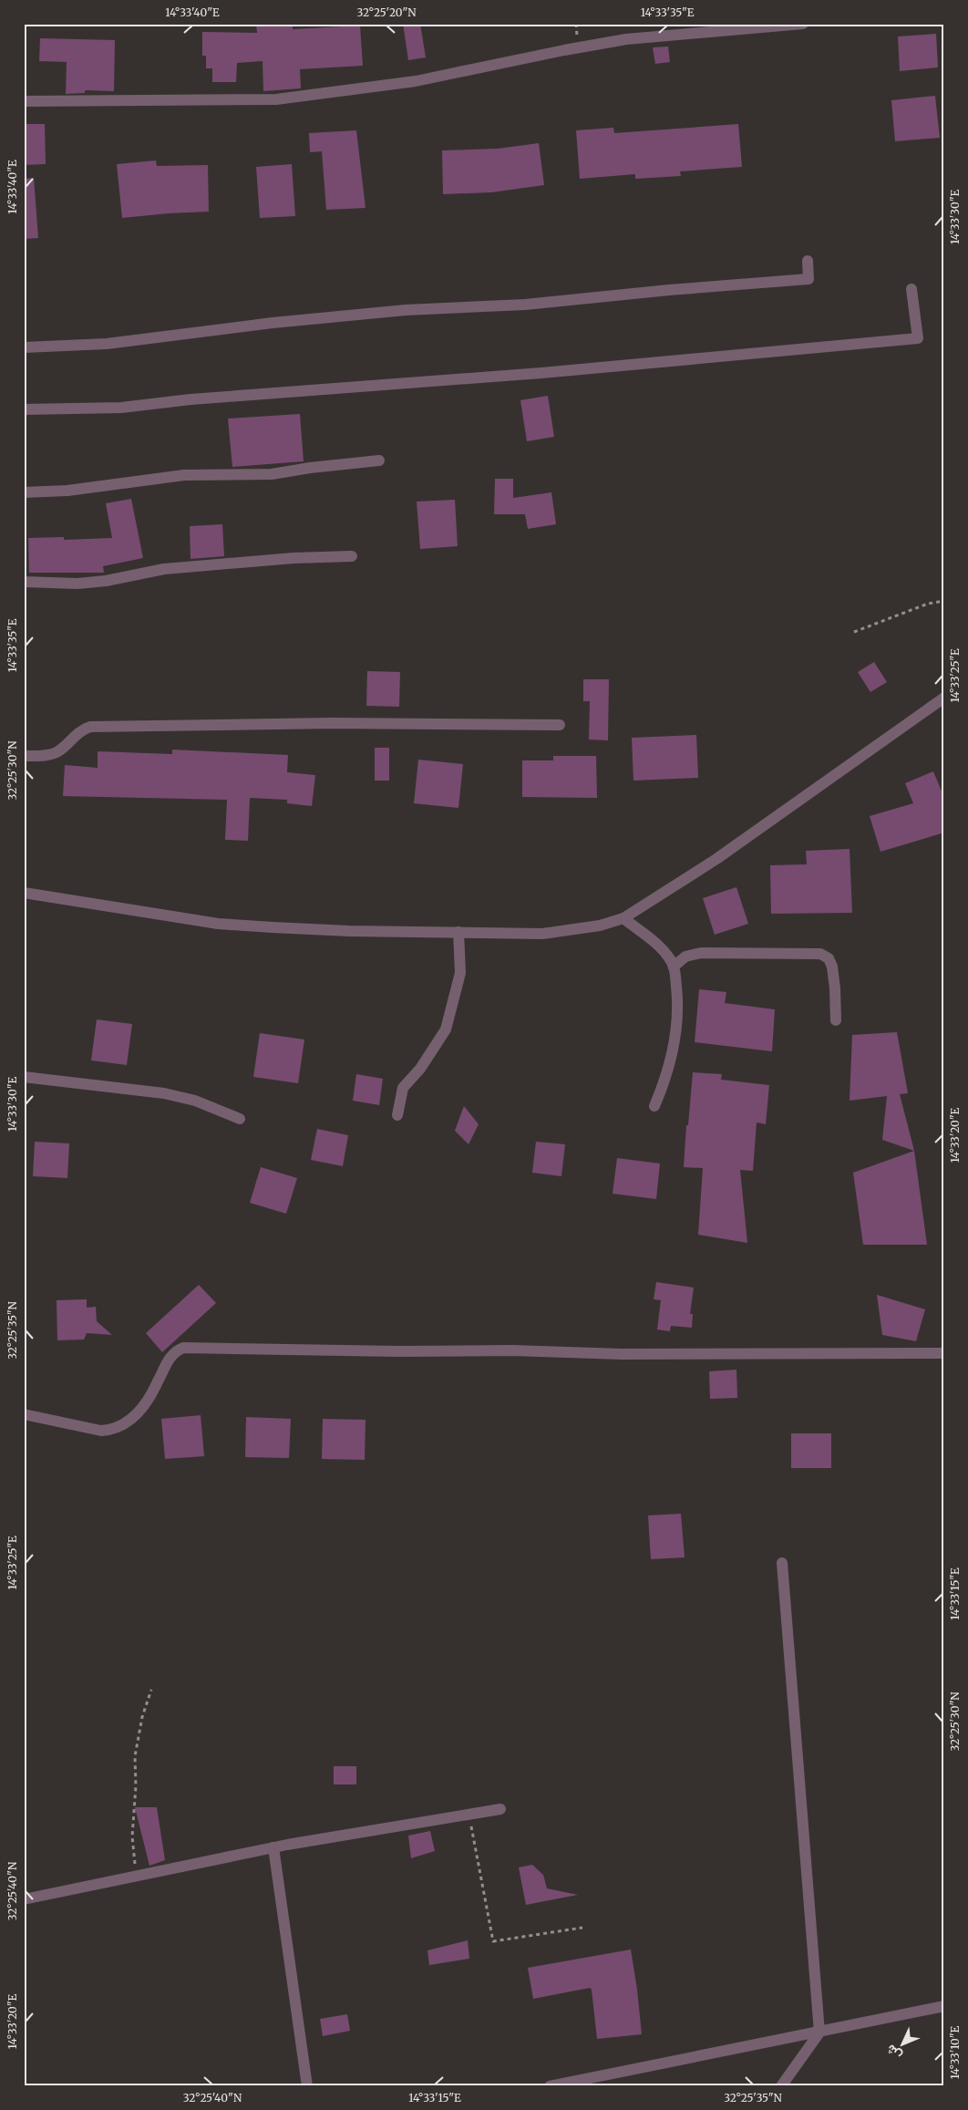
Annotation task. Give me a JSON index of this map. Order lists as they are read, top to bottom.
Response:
{
  "north": "bottom left",
  "coordinates": [
    "14°33'40\"E",
    "32°25'20\"N",
    "14°33'35\"E",
    "14°33'30\"E",
    "14°33'25\"E",
    "32°25'30\"N",
    "14°33'20\"E",
    "32°25'35\"N",
    "14°33'15\"E",
    "32°25'40\"N",
    "14°33'10\"E"
  ]
}
